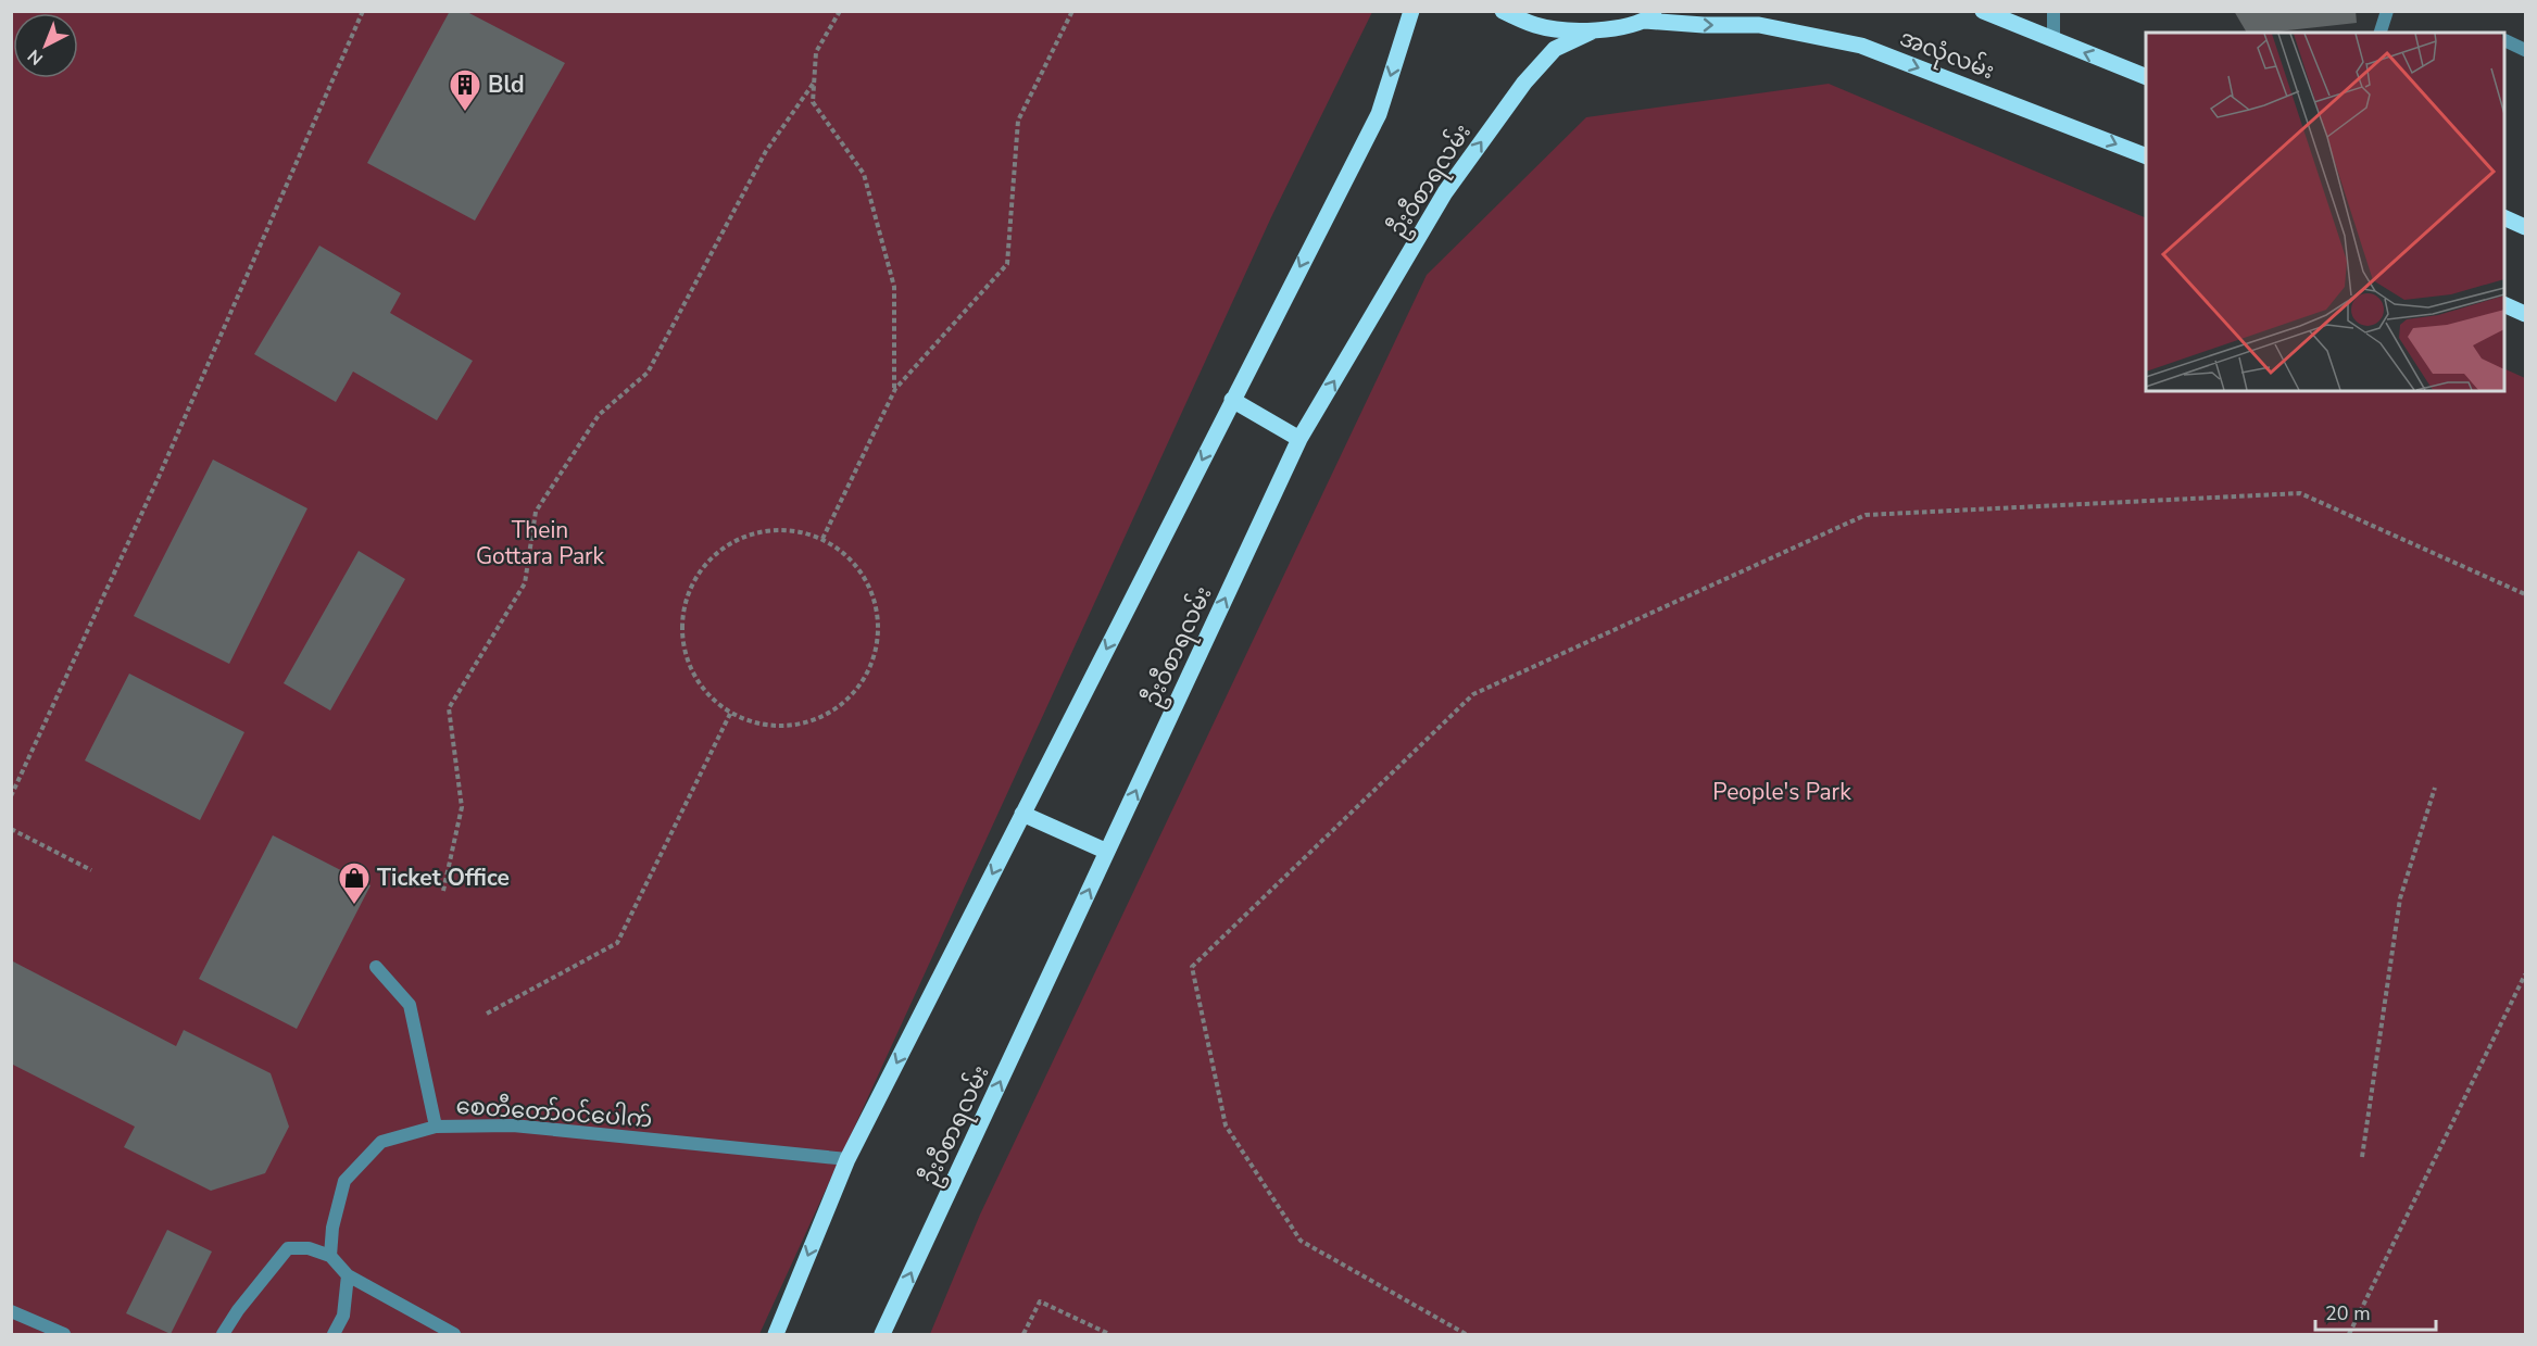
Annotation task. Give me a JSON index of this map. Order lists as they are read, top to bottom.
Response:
{
  "streets": {
    "main road": ["အလုံလမ်း", "ဦးဝီစာရလမ်း"],
    "street": ["စေတီတော်ဝင်ပေါက်"]
  },
  "crossings": [
    ["အလုံလမ်း", "ဦးဝီစာရလမ်း"]
  ],
  "parks": ["Thein Gottara Park", "People's Park"],
  "places": {
    "building": ["Bld"],
    "shop": ["Ticket Office"]
  },
  "scale_bar": "20 m",
  "north": "bottom left"
}
